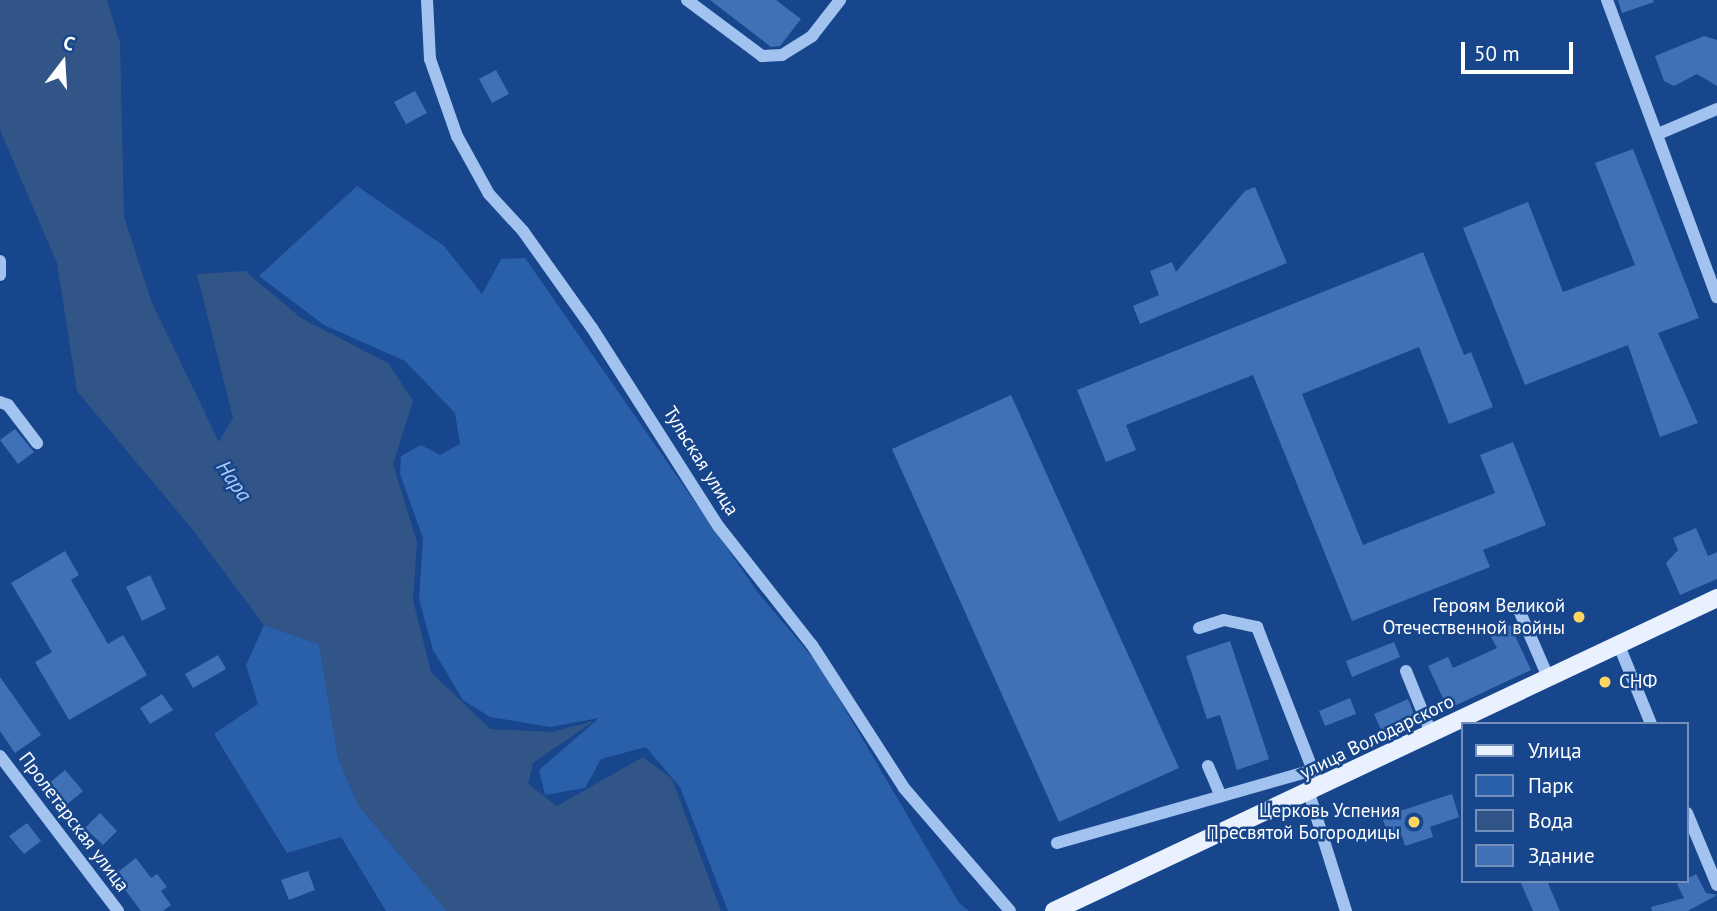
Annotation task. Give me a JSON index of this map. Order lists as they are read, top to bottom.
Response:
{
  "streets": {
    "main road": ["улица Володарского"],
    "street": ["Тульская улица", "Пролетарская улица"]
  },
  "water": ["Нара"],
  "places": ["Героям Великой Отечественной войны", "СНФ", "Церковь Успения Пресвятой Богородицы"],
  "legend": [
    "Улица",
    "Парк",
    "Вода",
    "Здание"
  ],
  "scale_bar": "50 m",
  "north": "top"
}
